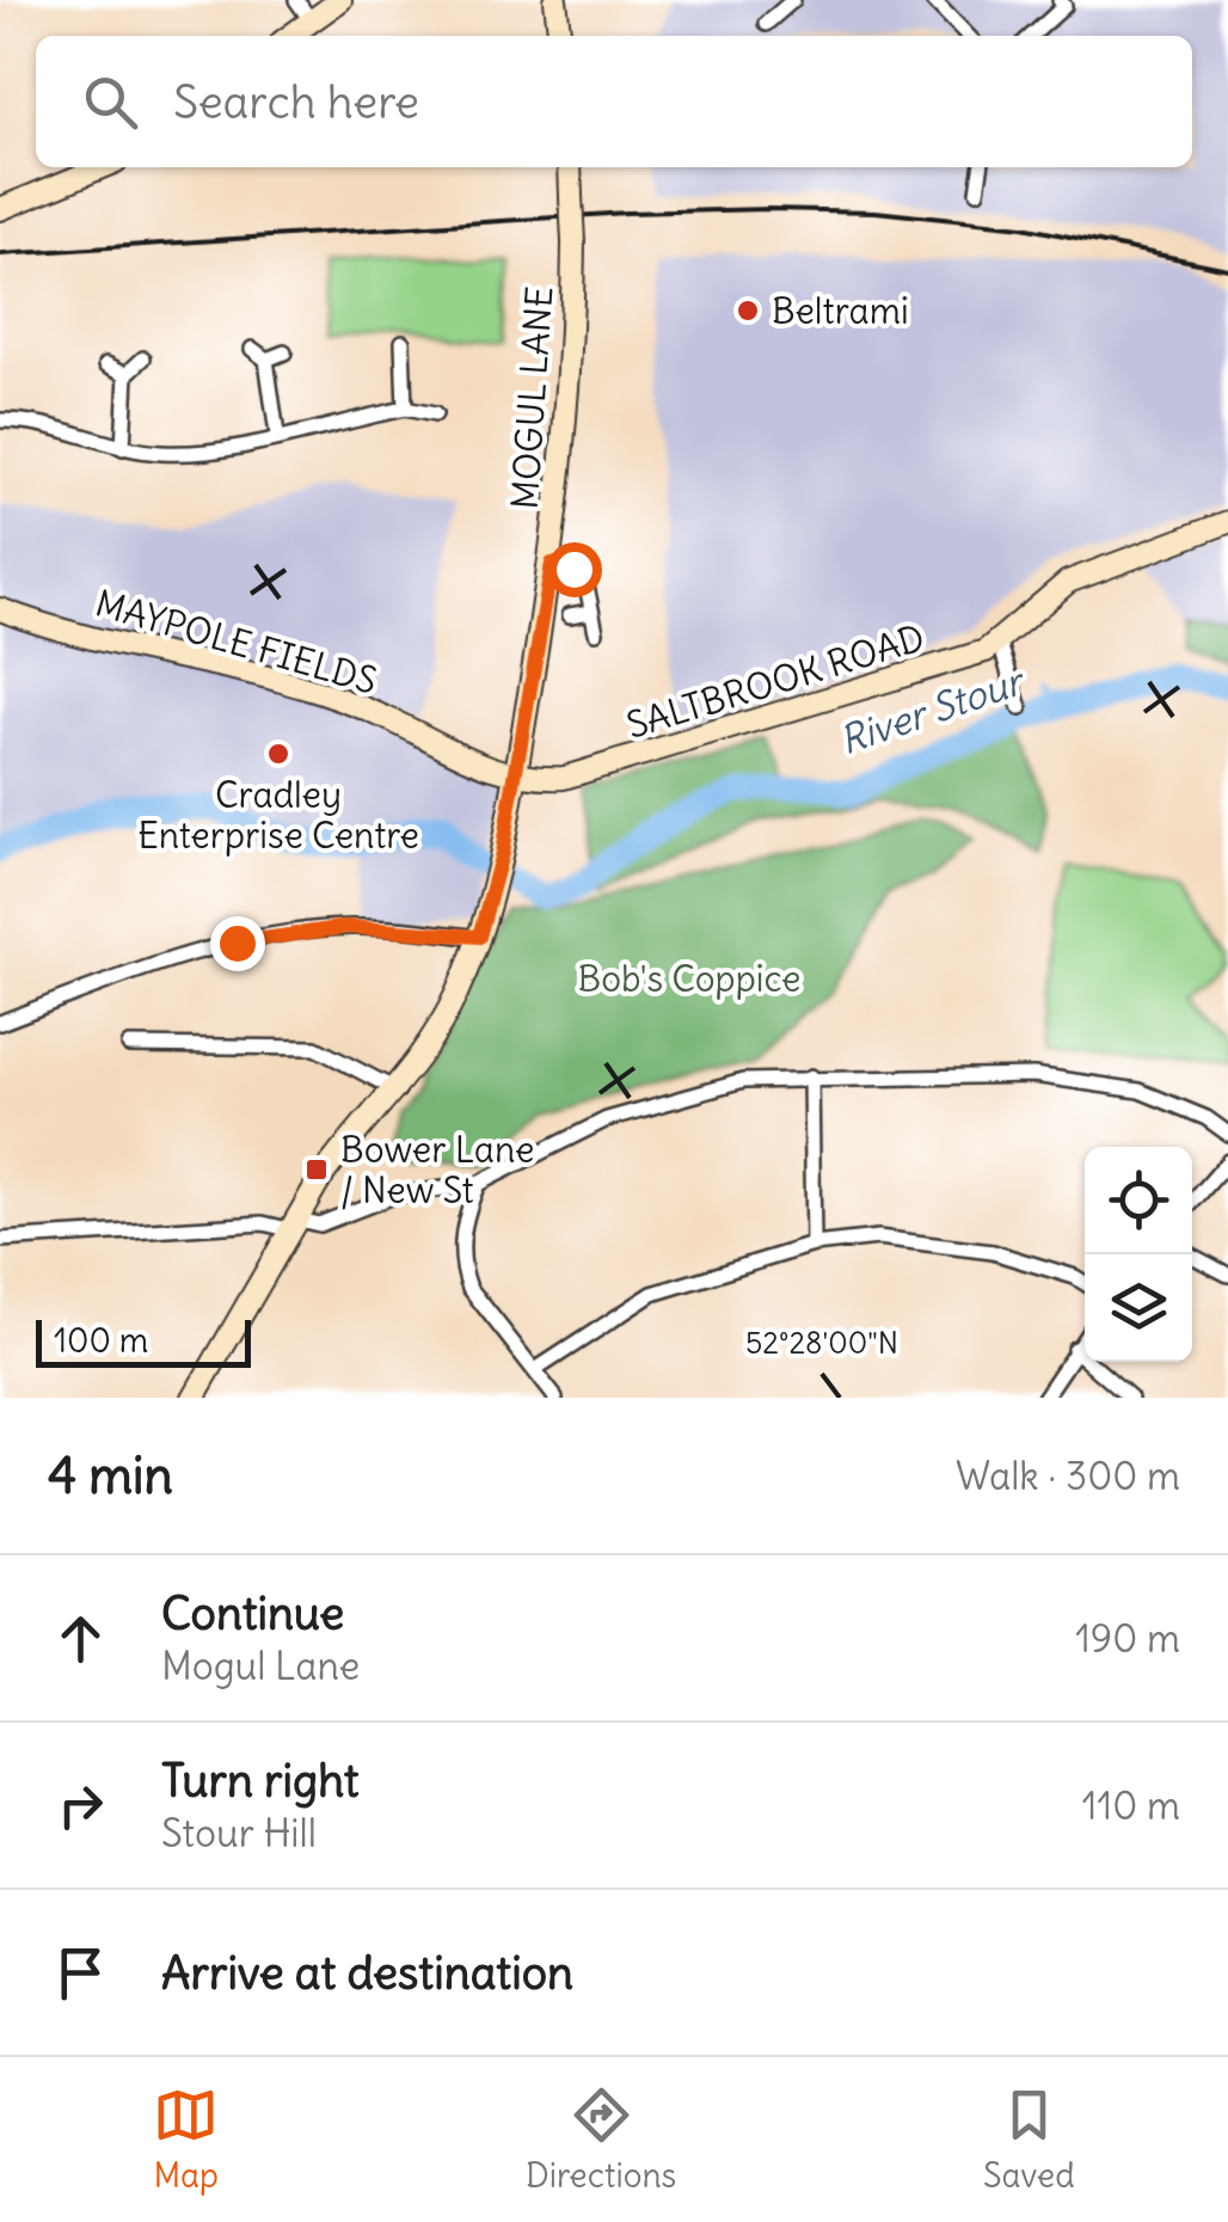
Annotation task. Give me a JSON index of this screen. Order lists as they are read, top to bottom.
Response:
{
  "streets": {
    "street": ["MOGUL LANE", "MAYPOLE FIELDS", "SALTBROOK ROAD"]
  },
  "crossings": [
    ["MOGUL LANE", "MAYPOLE FIELDS"],
    ["MOGUL LANE", "SALTBROOK ROAD"],
    ["MAYPOLE FIELDS", "SALTBROOK ROAD"]
  ],
  "water": ["River Stour"],
  "parks": ["Bob's Coppice"],
  "places": {
    "other": ["Beltrami", "Cradley Enterprise Centre"],
    "transit": ["Bower Lane / New St"]
  },
  "scale_bar": "100 m",
  "page": {
    "search": "Search here",
    "scale": "100 m",
    "heading": ["4 min", "Walk · 300 m"],
    "list": [
      ["Continue", "Mogul Lane", "190 m"],
      ["Turn right", "Stour Hill", "110 m"],
      "Arrive at destination"
    ],
    "nav": ["Map", "Directions", "Saved"]
  },
  "coordinates": ["52°28'00\"N"]
}
